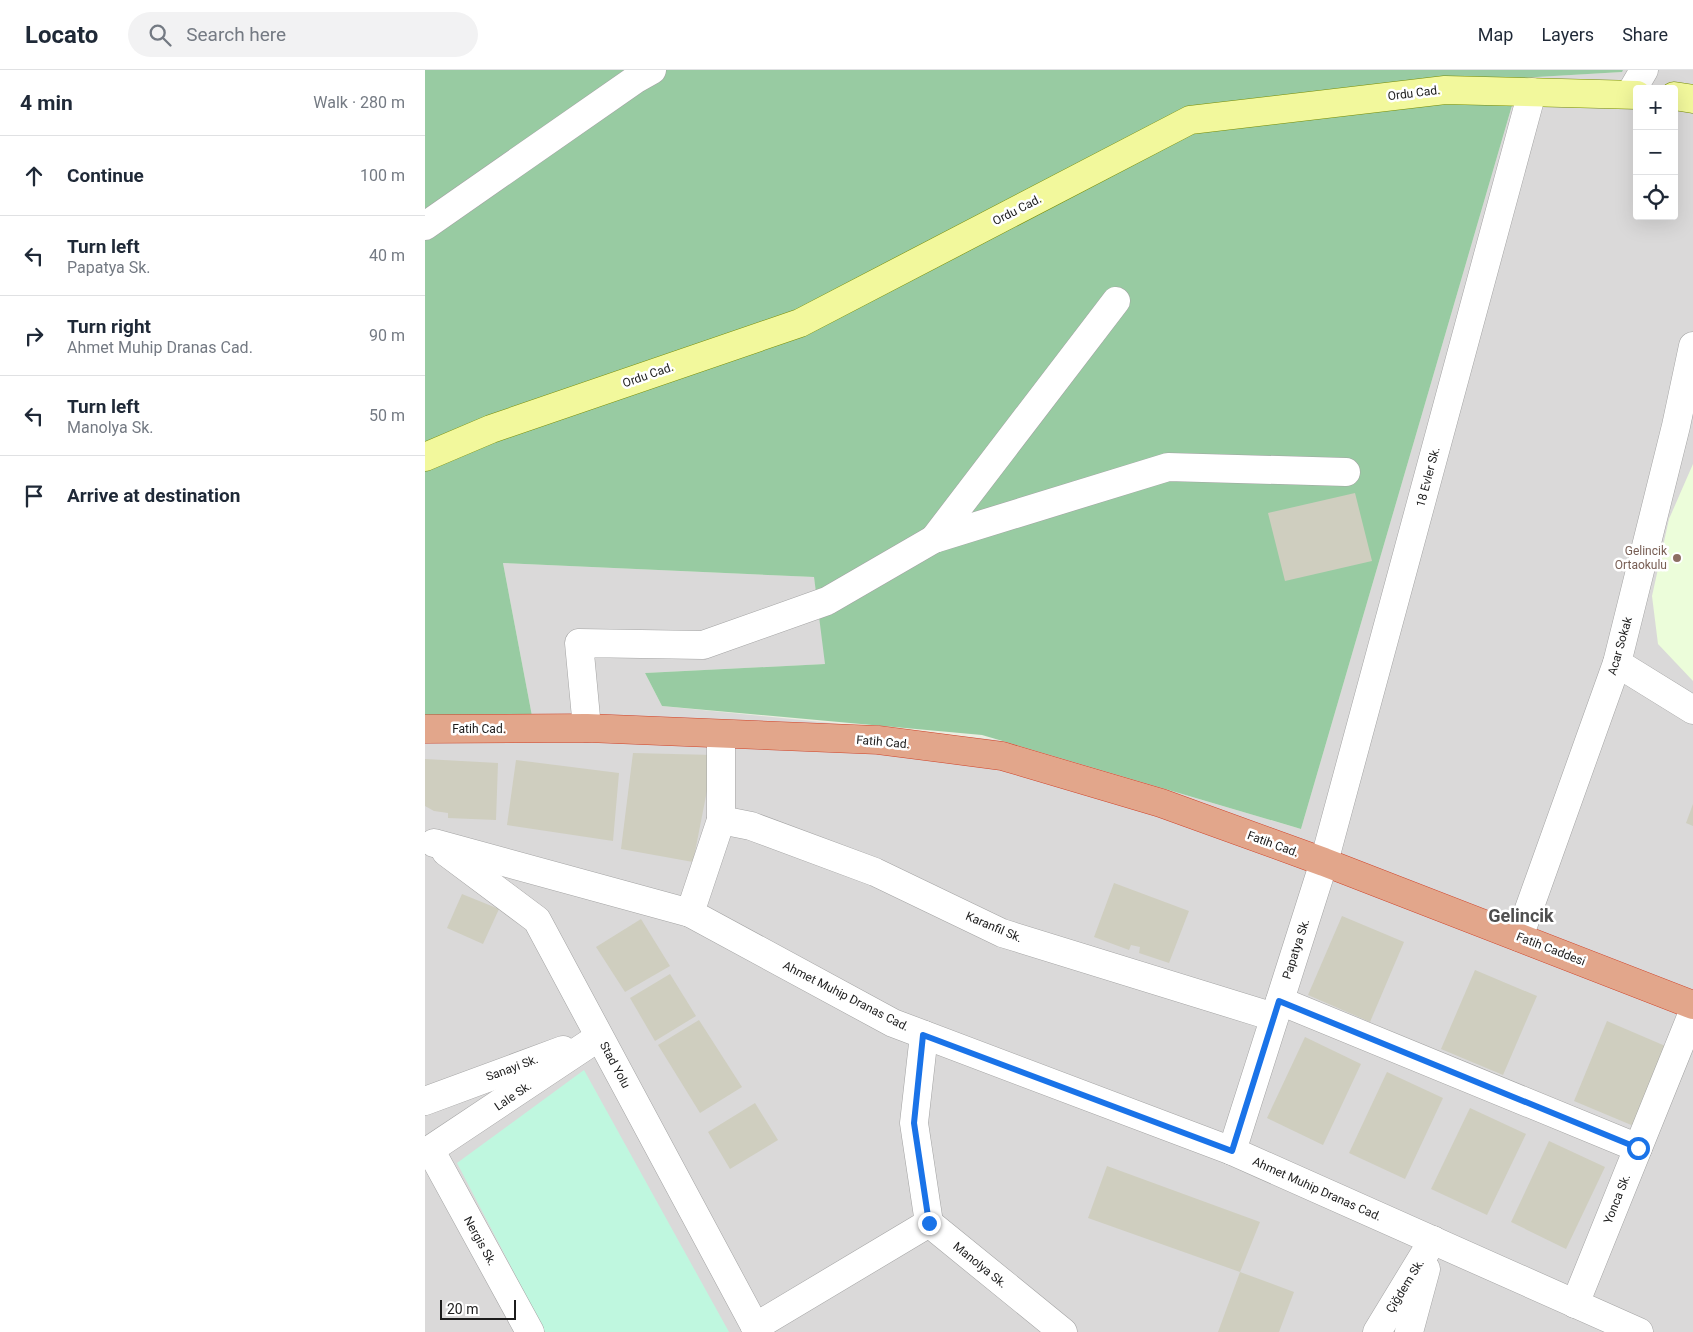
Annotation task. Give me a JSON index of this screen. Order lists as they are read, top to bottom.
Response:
{
  "streets": {
    "highway": ["Fatih Cad.", "Fatih Caddesi"],
    "main road": ["Ordu Cad."],
    "street": [
      "18 Evler Sk.",
      "Acar Sokak",
      "Karanfil Sk.",
      "Papatya Sk.",
      "Ahmet Muhip Dranas Cad.",
      "Stad Yolu",
      "Sanayi Sk.",
      "Lale Sk.",
      "Yonca Sk.",
      "Nergis Sk.",
      "Manolya Sk.",
      "Çiğdem Sk."
    ]
  },
  "crossings": [
    ["Ordu Cad.", "18 Evler Sk."],
    ["18 Evler Sk.", "Fatih Cad."],
    ["18 Evler Sk.", "Papatya Sk."],
    ["18 Evler Sk.", "Fatih Caddesi"],
    ["Acar Sokak", "Fatih Caddesi"],
    ["Fatih Cad.", "Papatya Sk."],
    ["Fatih Cad.", "Fatih Caddesi"],
    ["Karanfil Sk.", "Papatya Sk."],
    ["Karanfil Sk.", "Yonca Sk."],
    ["Papatya Sk.", "Fatih Caddesi"],
    ["Papatya Sk.", "Ahmet Muhip Dranas Cad."],
    ["Ahmet Muhip Dranas Cad.", "Stad Yolu"],
    ["Ahmet Muhip Dranas Cad.", "Yonca Sk."],
    ["Ahmet Muhip Dranas Cad.", "Çiğdem Sk."],
    ["Stad Yolu", "Sanayi Sk."],
    ["Stad Yolu", "Lale Sk."],
    ["Sanayi Sk.", "Lale Sk."],
    ["Lale Sk.", "Nergis Sk."]
  ],
  "districts": ["Gelincik"],
  "places": ["Gelincik Ortaokulu"],
  "scale_bar": "20 m",
  "page": {
    "header": "Locato",
    "search": "Search here",
    "nav": ["Map", "Layers", "Share"],
    "heading": ["4 min", "Walk · 280 m"],
    "map_buttons": ["+", "−"],
    "list": [
      ["Continue", "100 m"],
      ["Turn left", "Papatya Sk.", "40 m"],
      ["Turn right", "Ahmet Muhip Dranas Cad.", "90 m"],
      ["Turn left", "Manolya Sk.", "50 m"],
      "Arrive at destination"
    ],
    "scale": "20 m"
  }
}
